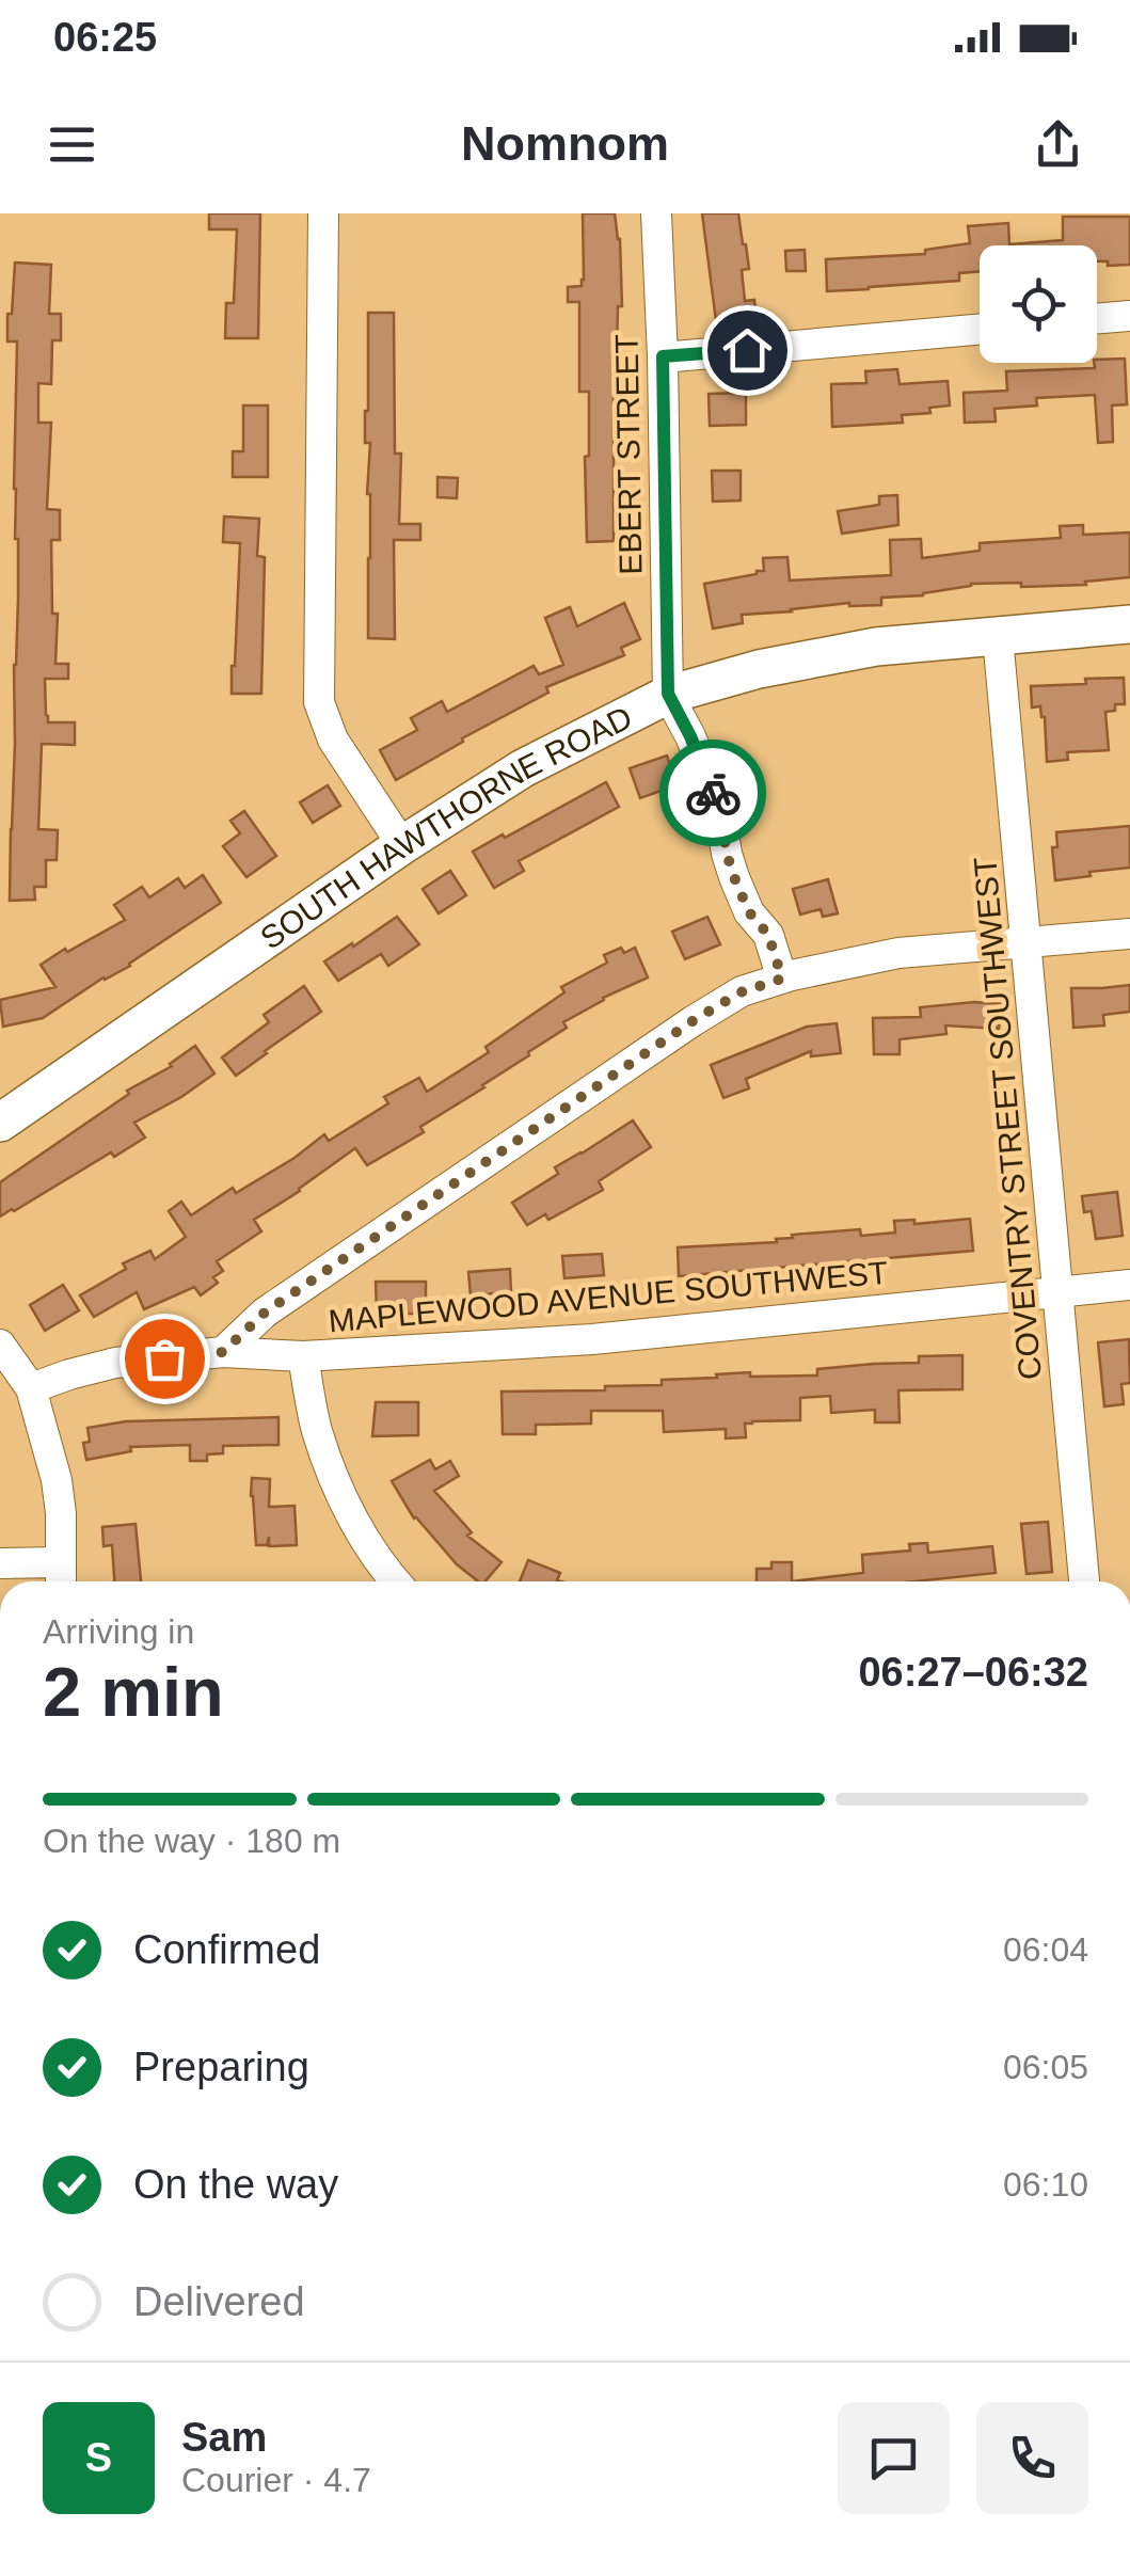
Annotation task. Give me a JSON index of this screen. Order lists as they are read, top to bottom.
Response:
{
  "streets": {
    "main road": ["SOUTH HAWTHORNE ROAD"],
    "street": ["EBERT STREET", "COVENTRY STREET SOUTHWEST", "MAPLEWOOD AVENUE SOUTHWEST"]
  },
  "crossings": [
    ["EBERT STREET", "SOUTH HAWTHORNE ROAD"],
    ["SOUTH HAWTHORNE ROAD", "COVENTRY STREET SOUTHWEST"],
    ["COVENTRY STREET SOUTHWEST", "MAPLEWOOD AVENUE SOUTHWEST"]
  ],
  "page": {
    "status": "06:25",
    "header": "Nomnom",
    "heading": ["2 min", "Arriving in", "06:27–06:32"],
    "panel": ["Sam", "Courier · 4.7"],
    "bar": "On the way · 180 m",
    "list": [
      ["Confirmed", "06:04"],
      ["Preparing", "06:05"],
      ["On the way", "06:10"],
      "Delivered"
    ],
    "round": "S"
  }
}
